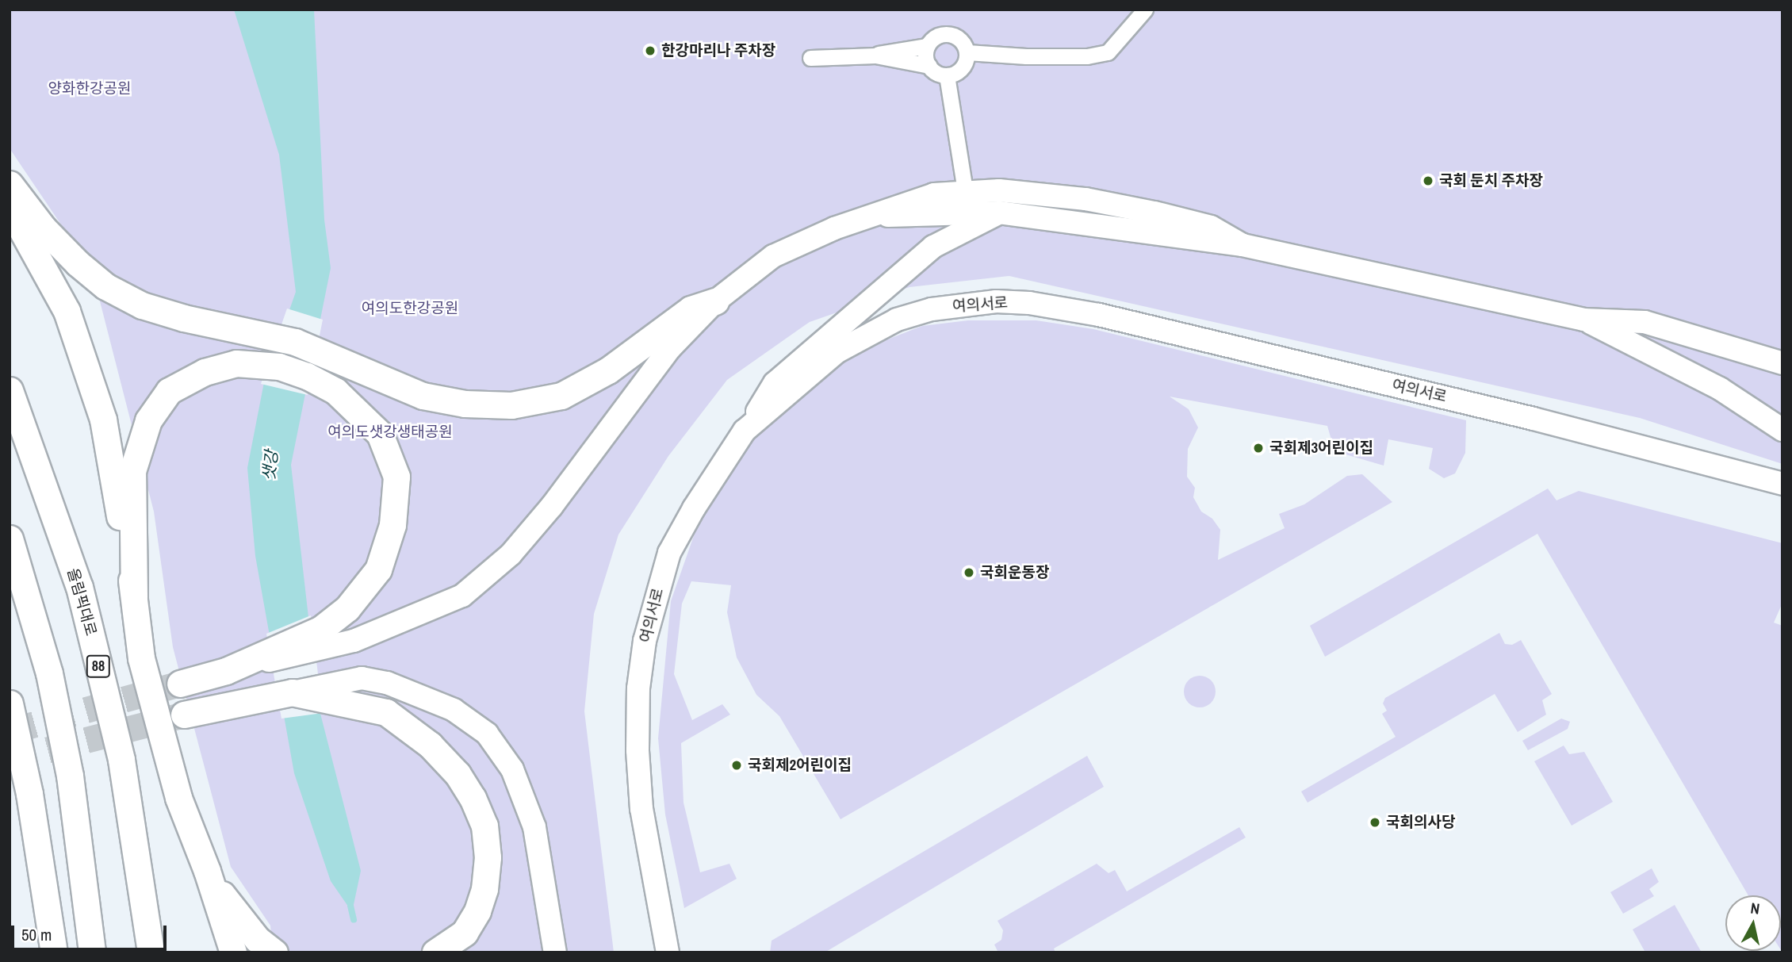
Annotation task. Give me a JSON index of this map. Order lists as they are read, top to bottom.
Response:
{
  "streets": {
    "highway": ["올림픽대로", "88"],
    "main road": ["여의서로"]
  },
  "water": ["샛강"],
  "parks": ["양화한강공원", "여의도한강공원", "여의도샛강생태공원"],
  "places": [
    "한강마리나 주차장",
    "국회 둔치 주차장",
    "국회제3어린이집",
    "국회운동장",
    "국회제2어린이집",
    "국회의사당"
  ],
  "scale_bar": "50 m",
  "north": "top"
}
